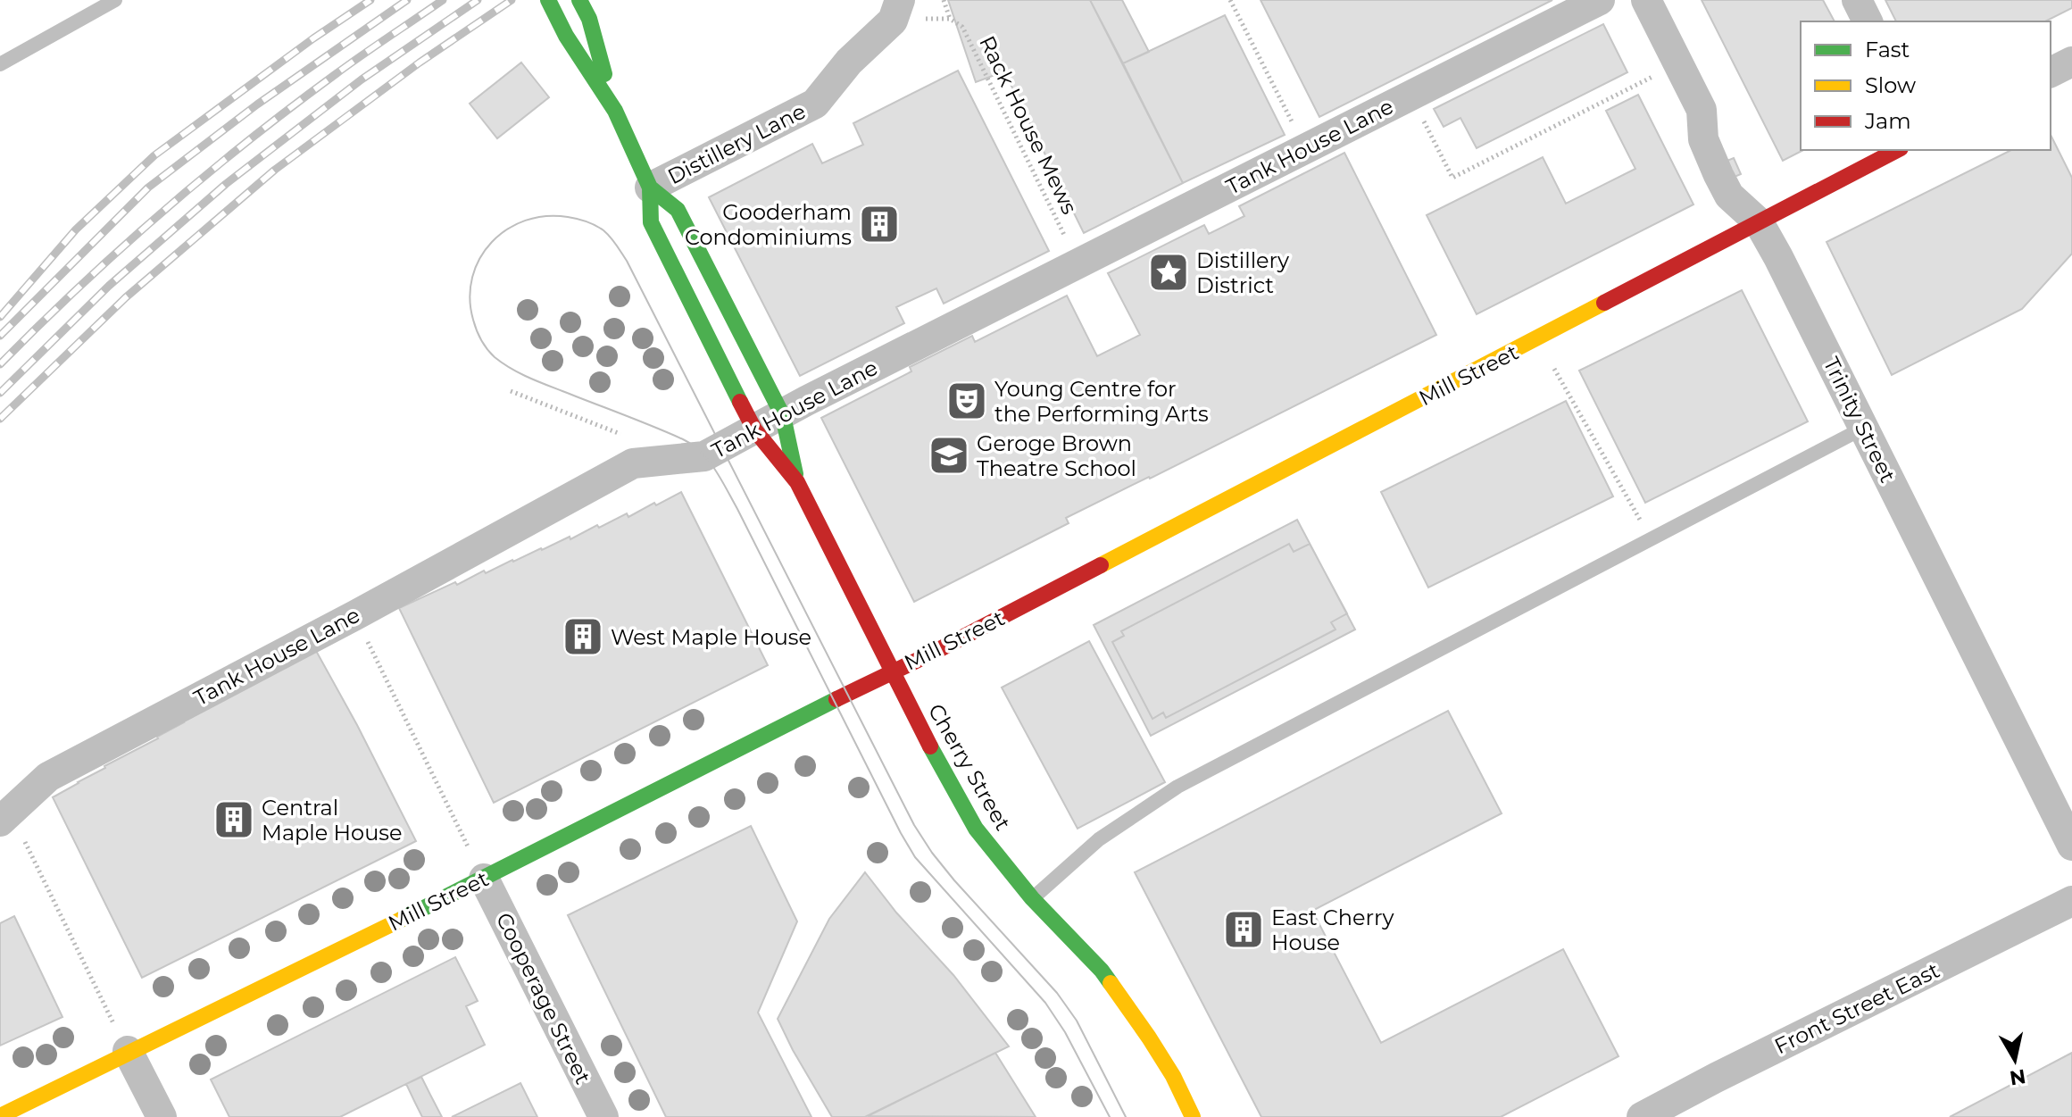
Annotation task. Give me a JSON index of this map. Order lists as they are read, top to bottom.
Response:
{
  "streets": {
    "street": [
      "Distillery Lane",
      "Tank House Lane",
      "Mill Street",
      "Trinity Street",
      "Cherry Street",
      "Cooperage Street",
      "Front Street East"
    ],
    "path": ["Rack House Mews"]
  },
  "crossings": [
    ["Rack House Mews", "Tank House Lane"],
    ["Distillery Lane", "Cherry Street"],
    ["Tank House Lane", "Cherry Street"],
    ["Mill Street", "Trinity Street"],
    ["Mill Street", "Cherry Street"],
    ["Mill Street", "Cooperage Street"]
  ],
  "places": {
    "building": [
      "Gooderham Condominiums",
      "West Maple House",
      "Central Maple House",
      "East Cherry House"
    ],
    "place": ["Distillery District"],
    "theatre": ["Young Centre for the Performing Arts"],
    "school or university": ["Geroge Brown Theatre School"]
  },
  "legend": ["Fast", "Slow", "Jam"],
  "north": "bottom"
}
